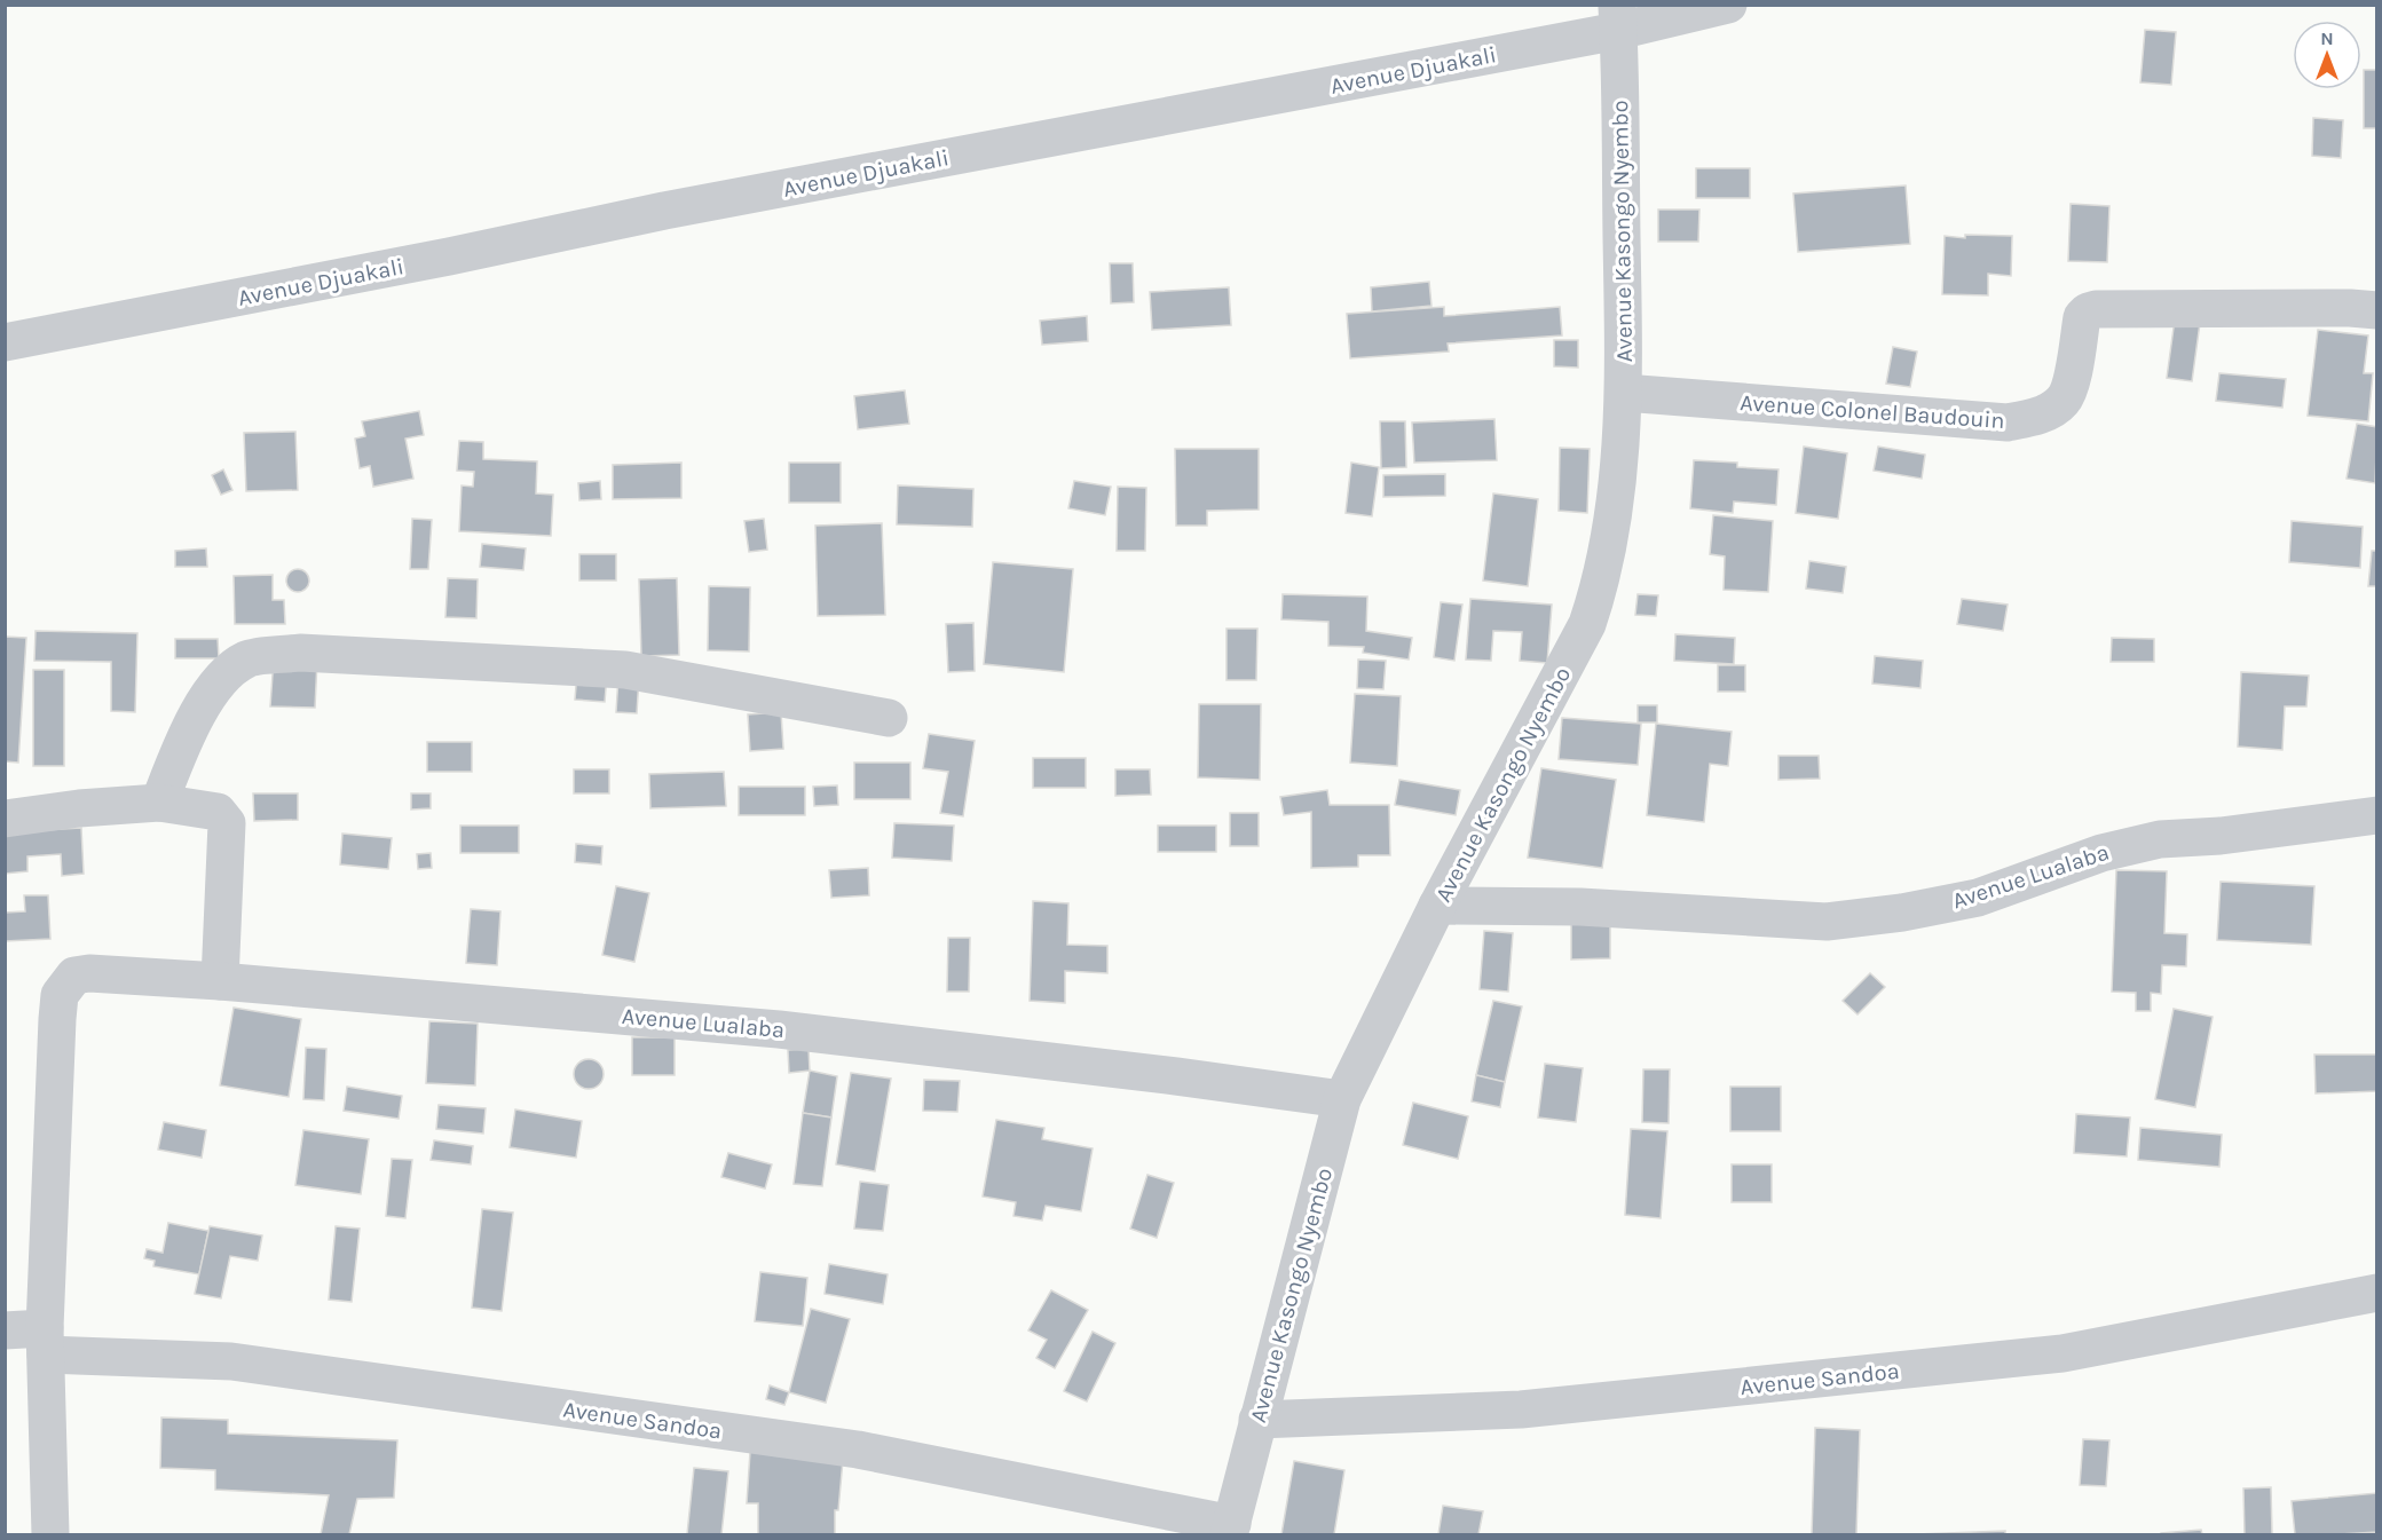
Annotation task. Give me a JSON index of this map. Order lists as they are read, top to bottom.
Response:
{
  "streets": {
    "street": [
      "Avenue Djuakali",
      "Avenue Kasongo Nyembo",
      "Avenue Colonel Baudouin",
      "Avenue Lualaba",
      "Avenue Sandoa"
    ]
  },
  "crossings": [
    ["Avenue Djuakali", "Avenue Kasongo Nyembo"],
    ["Avenue Kasongo Nyembo", "Avenue Colonel Baudouin"],
    ["Avenue Kasongo Nyembo", "Avenue Lualaba"],
    ["Avenue Kasongo Nyembo", "Avenue Sandoa"],
    ["Avenue Lualaba", "Avenue Sandoa"]
  ],
  "north": "top"
}
